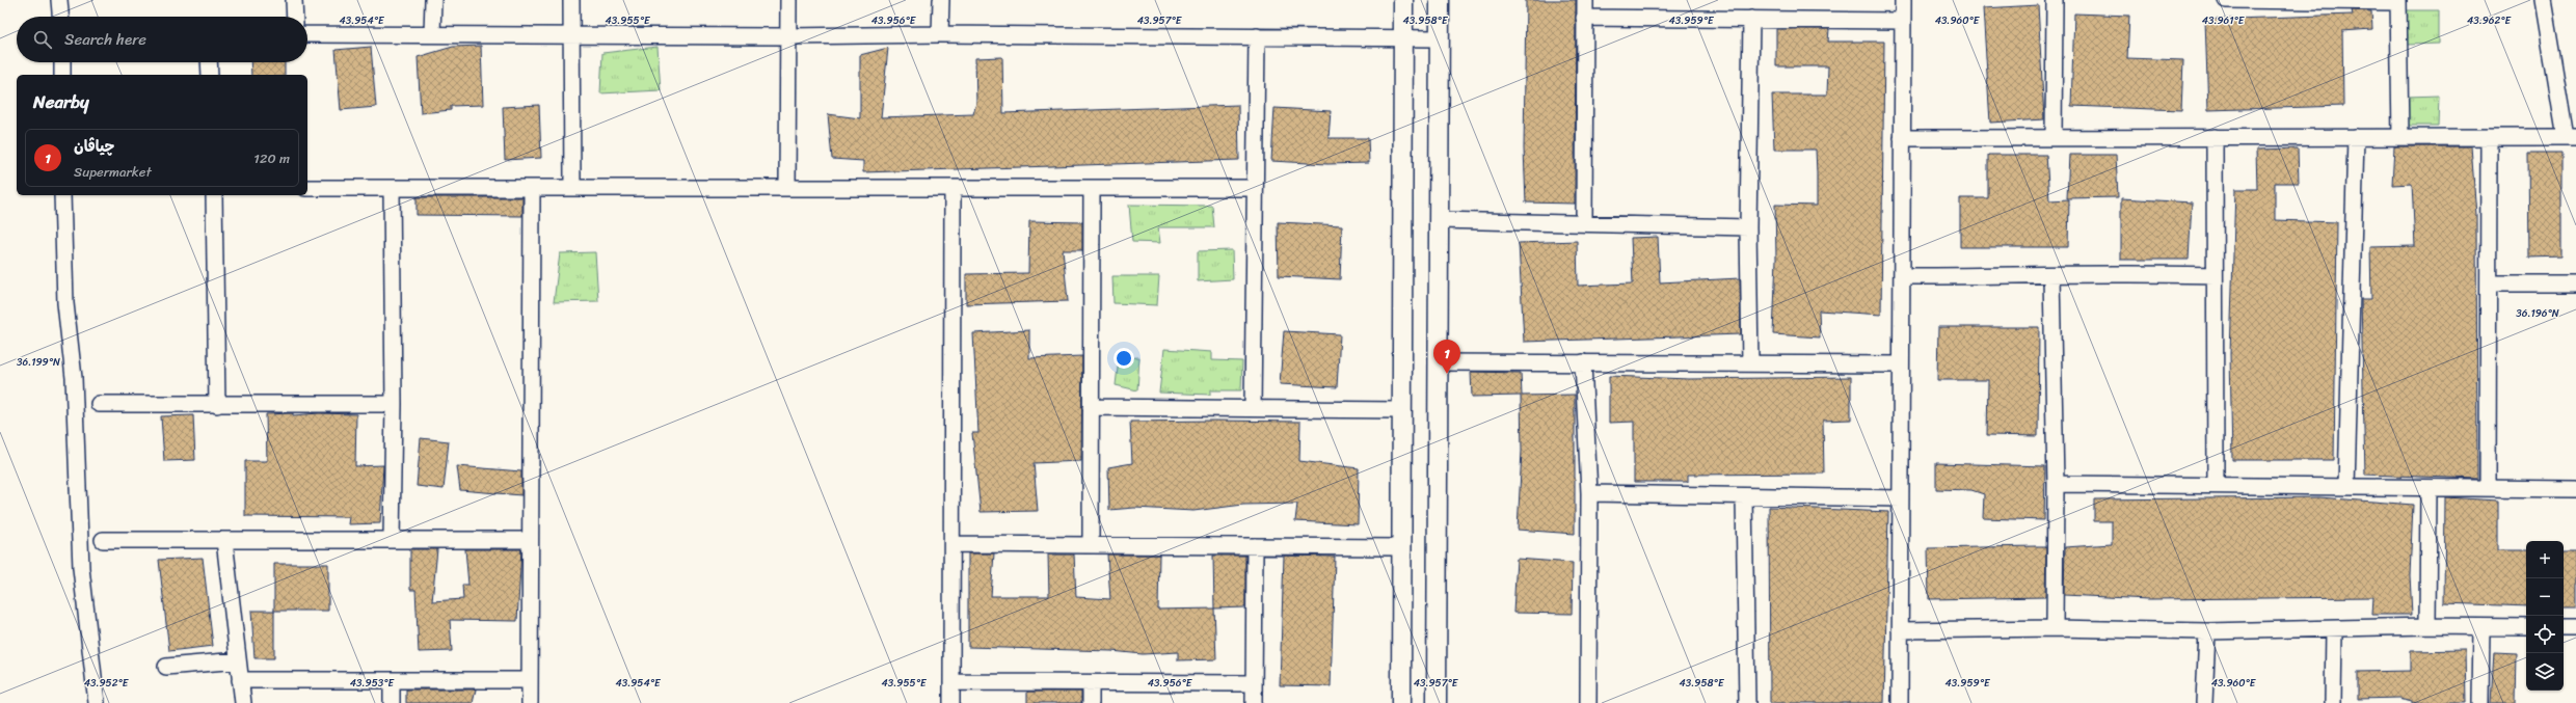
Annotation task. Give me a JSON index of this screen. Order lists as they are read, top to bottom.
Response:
{
  "page": {
    "search": "Search here",
    "heading": "Nearby",
    "list": [
      {
        "mark": "1",
        "name": "چياڤان",
        "note": "Supermarket",
        "value": "120 m"
      }
    ],
    "pins": "1",
    "map_buttons": ["+", "−"]
  },
  "coordinates": [
    "43.961°E",
    "43.954°E",
    "43.955°E",
    "43.956°E",
    "43.957°E",
    "43.958°E",
    "43.959°E",
    "43.960°E",
    "43.962°E",
    "36.196°N",
    "36.199°N",
    "43.952°E",
    "43.953°E"
  ]
}
